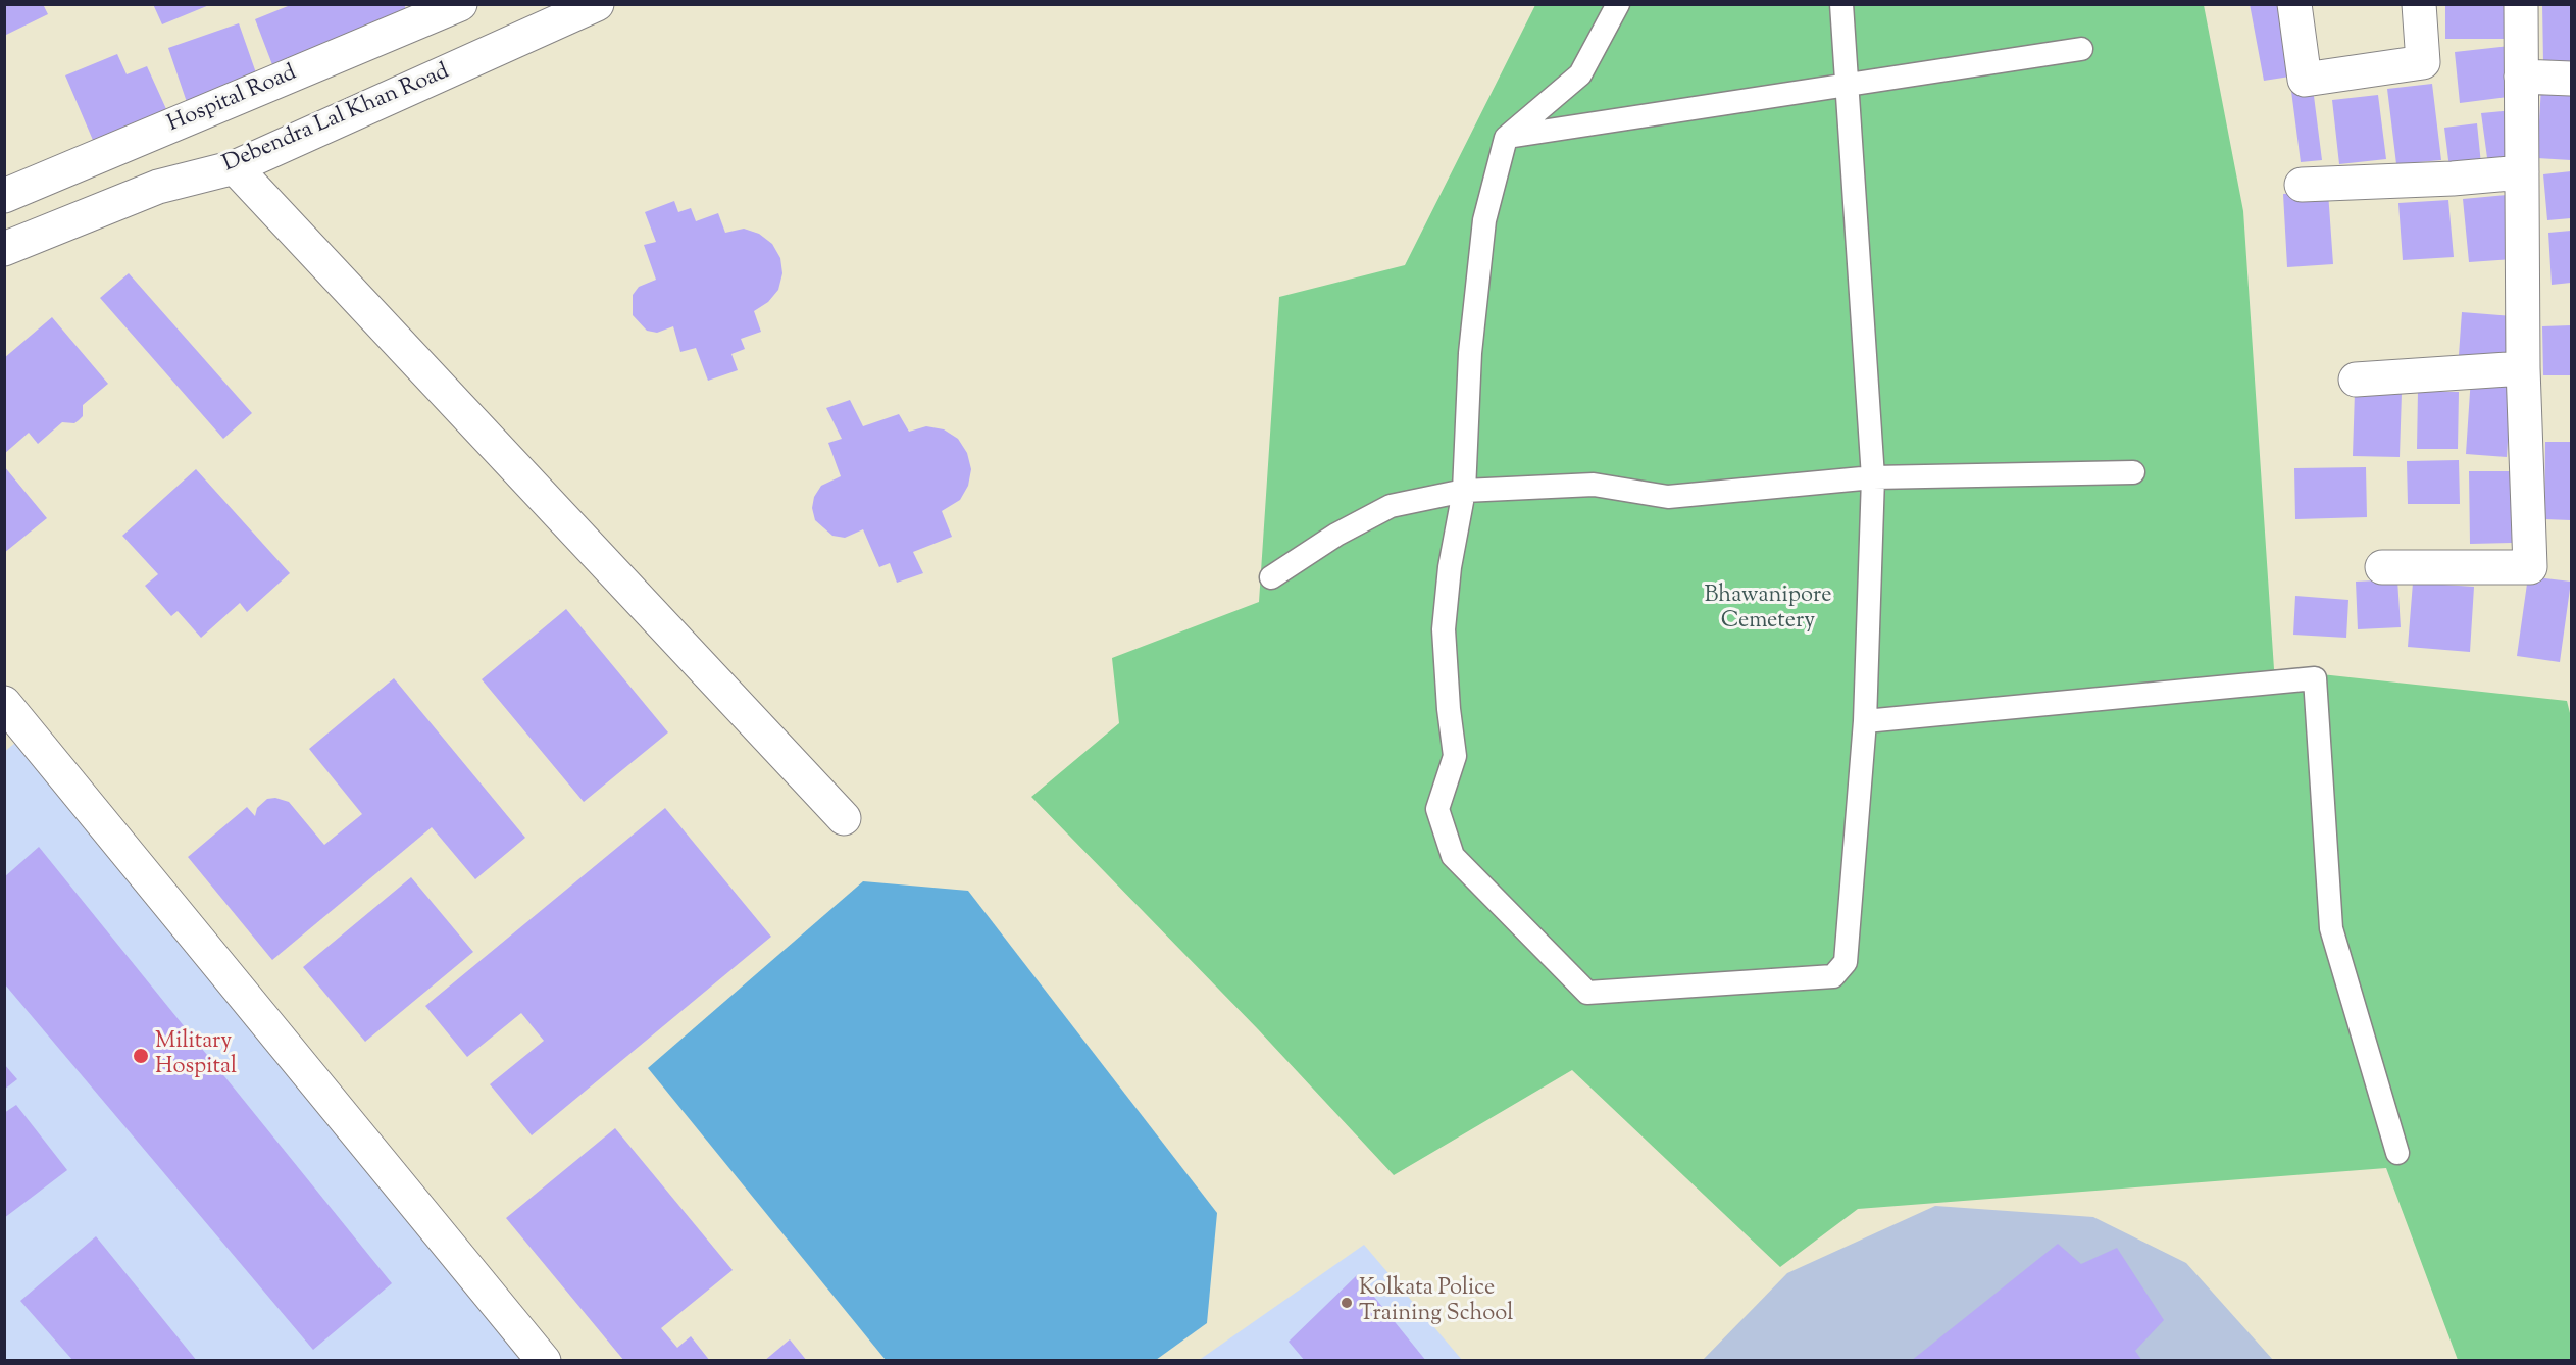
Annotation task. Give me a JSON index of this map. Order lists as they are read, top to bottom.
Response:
{
  "streets": {
    "street": ["Hospital Road", "Debendra Lal Khan Road"]
  },
  "parks": ["Bhawanipore Cemetery"],
  "places": ["Military Hospital", "Kolkata Police Training School"]
}
